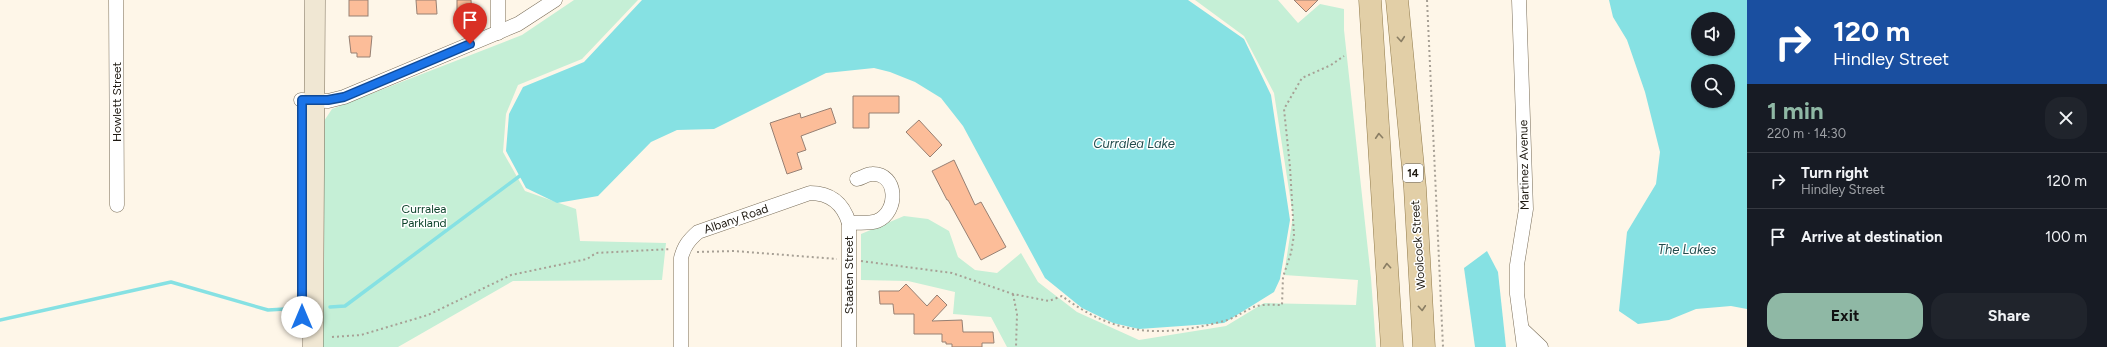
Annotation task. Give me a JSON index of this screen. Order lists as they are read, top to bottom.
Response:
{
  "streets": {
    "main road": ["14", "Woolcock Street"],
    "street": [
      "Howlett Street",
      "Martinez Avenue",
      "Albany Road",
      "Staaten Street"
    ]
  },
  "crossings": [
    ["Albany Road", "Staaten Street"]
  ],
  "water": ["Curralea Lake", "The Lakes"],
  "parks": ["Curralea Parkland"],
  "page": {
    "turn": ["120 m", "Hindley Street"],
    "heading": ["1 min", "220 m · 14:30"],
    "list": [
      {
        "name": "Turn right",
        "note": "Hindley Street",
        "value": "120 m"
      },
      {
        "name": "Arrive at destination",
        "value": "100 m"
      }
    ],
    "buttons": ["Exit", "Share"]
  }
}
